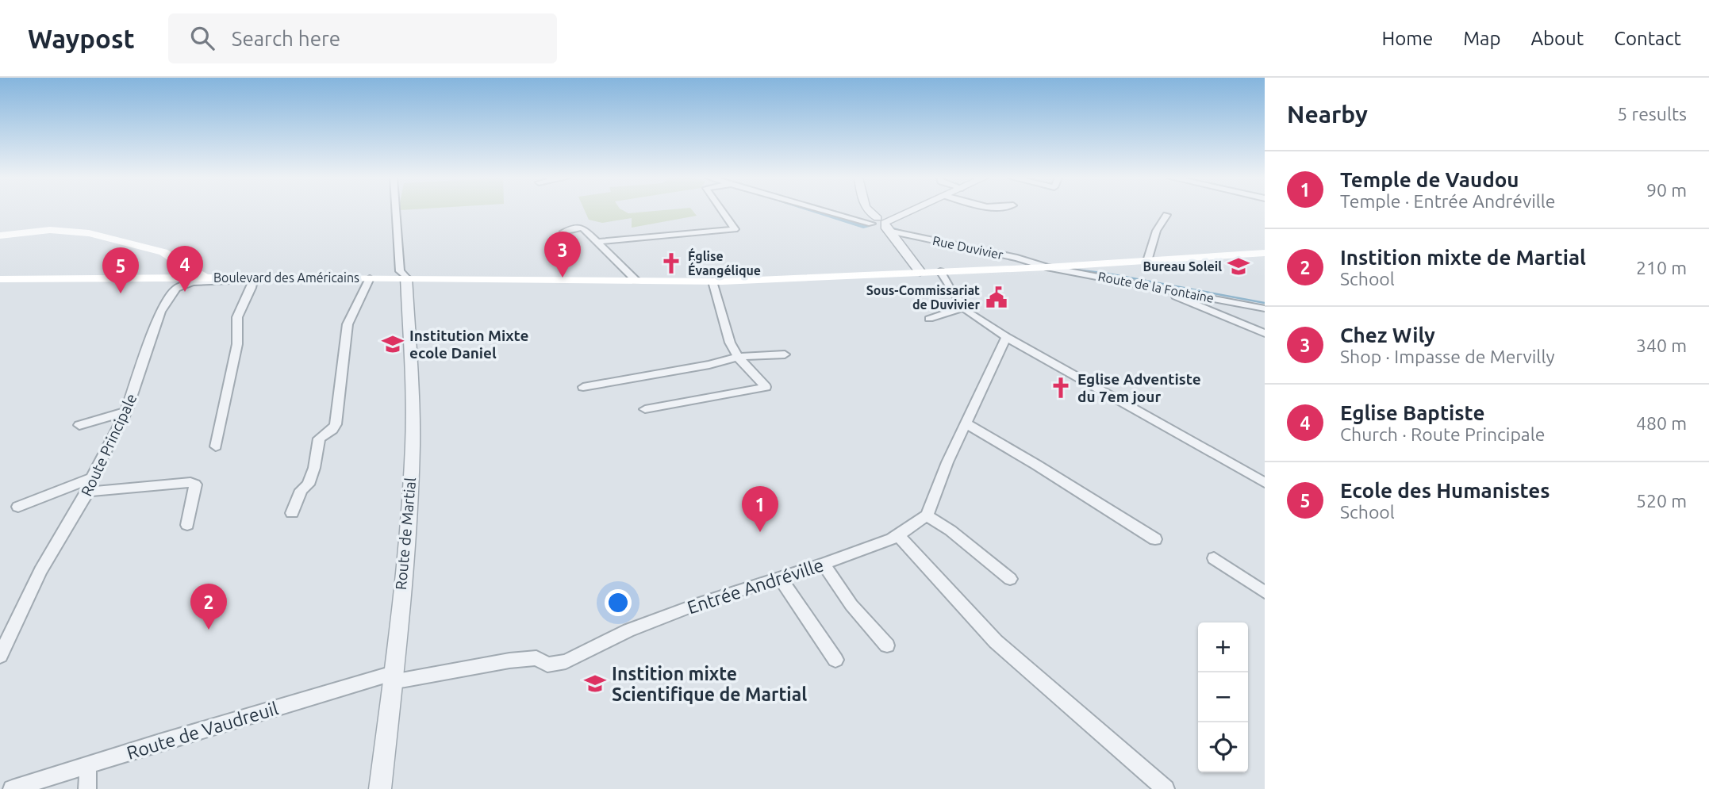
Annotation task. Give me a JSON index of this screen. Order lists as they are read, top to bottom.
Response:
{
  "streets": {
    "main road": ["Boulevard des Américains"],
    "street": [
      "Rue Duvivier",
      "Route de la Fontaine",
      "Route Principale",
      "Route de Martial",
      "Entrée Andréville",
      "Route de Vaudreuil"
    ]
  },
  "crossings": [
    ["Rue Duvivier", "Boulevard des Américains"],
    ["Rue Duvivier", "Route de la Fontaine"],
    ["Boulevard des Américains", "Route de la Fontaine"],
    ["Boulevard des Américains", "Route Principale"],
    ["Boulevard des Américains", "Route de Martial"],
    ["Route de Martial", "Entrée Andréville"],
    ["Route de Martial", "Route de Vaudreuil"],
    ["Entrée Andréville", "Route de Vaudreuil"]
  ],
  "places": {
    "church": ["Église Évangélique", "Eglise Adventiste du 7em jour"],
    "school or university": ["Bureau Soleil", "Institution Mixte ecole Daniel", "Instition mixte Scientifique de Martial"],
    "public building": ["Sous-Commissariat de Duvivier"]
  },
  "page": {
    "header": "Waypost",
    "search": "Search here",
    "nav": [
      "Home",
      "Map",
      "About",
      "Contact"
    ],
    "heading": ["Nearby", "5 results"],
    "list": [
      {
        "mark": "1",
        "name": "Temple de Vaudou",
        "note": "Temple · Entrée Andréville",
        "value": "90 m"
      },
      {
        "mark": "2",
        "name": "Instition mixte de Martial",
        "note": "School",
        "value": "210 m"
      },
      {
        "mark": "3",
        "name": "Chez Wily",
        "note": "Shop · Impasse de Mervilly",
        "value": "340 m"
      },
      {
        "mark": "4",
        "name": "Eglise Baptiste",
        "note": "Church · Route Principale",
        "value": "480 m"
      },
      {
        "mark": "5",
        "name": "Ecole des Humanistes",
        "note": "School",
        "value": "520 m"
      }
    ],
    "pins": [
      "3",
      "4",
      "5",
      "1",
      "2"
    ],
    "map_buttons": ["+", "−"]
  }
}
